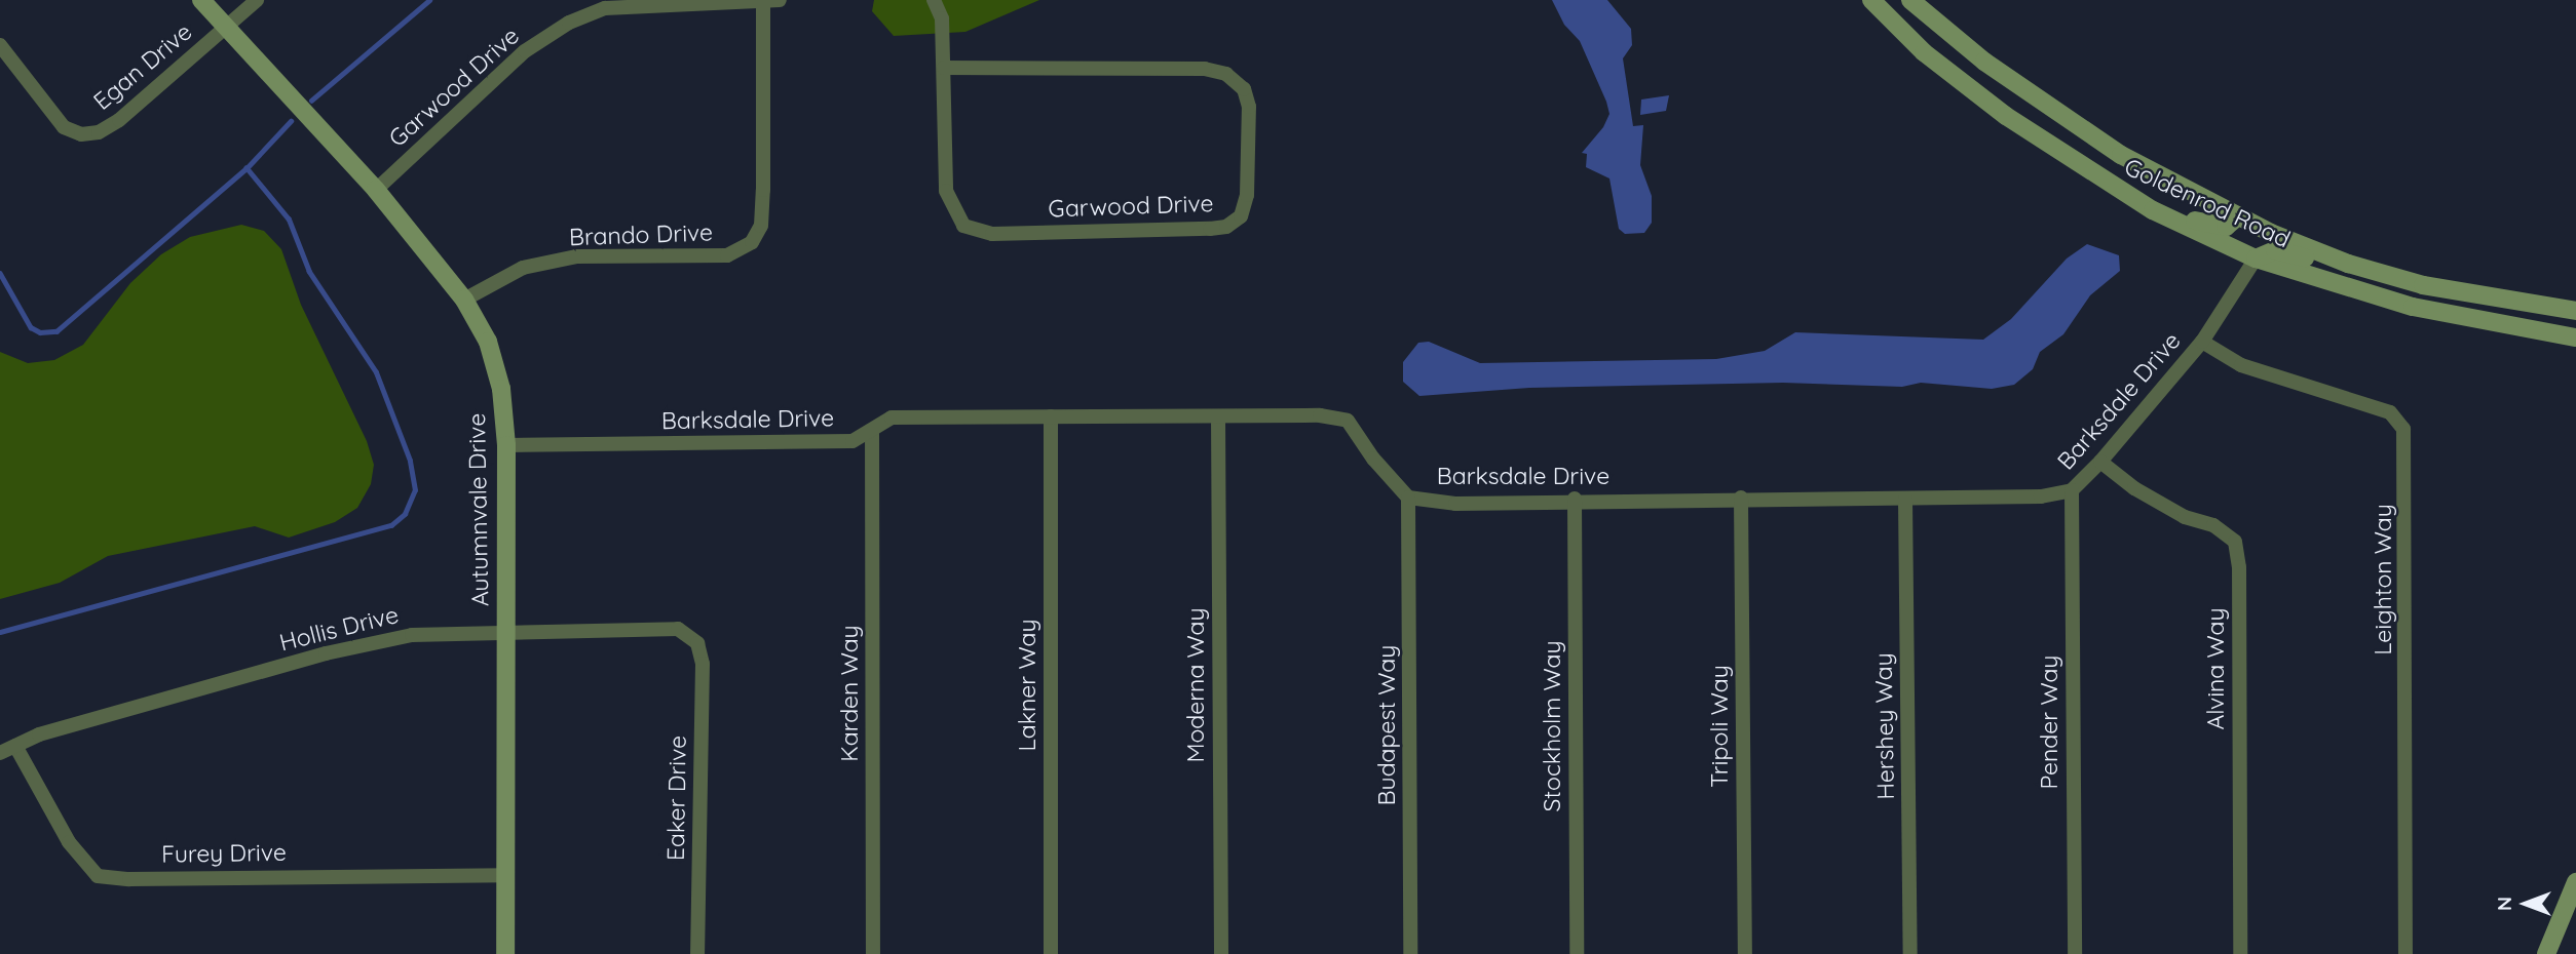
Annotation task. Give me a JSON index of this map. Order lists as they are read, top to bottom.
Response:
{
  "streets": {
    "main road": ["Goldenrod Road", "Autumnvale Drive"],
    "street": [
      "Egan Drive",
      "Garwood Drive",
      "Brando Drive",
      "Barksdale Drive",
      "Leighton Way",
      "Hollis Drive",
      "Alvina Way",
      "Lakner Way",
      "Moderna Way",
      "Karden Way",
      "Pender Way",
      "Budapest Way",
      "Stockholm Way",
      "Tripoli Way",
      "Hershey Way",
      "Eaker Drive",
      "Furey Drive"
    ]
  },
  "crossings": [
    ["Egan Drive", "Autumnvale Drive"],
    ["Garwood Drive", "Brando Drive"],
    ["Garwood Drive", "Autumnvale Drive"],
    ["Goldenrod Road", "Barksdale Drive"],
    ["Brando Drive", "Autumnvale Drive"],
    ["Barksdale Drive", "Autumnvale Drive"],
    ["Barksdale Drive", "Leighton Way"],
    ["Barksdale Drive", "Alvina Way"],
    ["Barksdale Drive", "Lakner Way"],
    ["Barksdale Drive", "Moderna Way"],
    ["Barksdale Drive", "Karden Way"],
    ["Barksdale Drive", "Pender Way"],
    ["Barksdale Drive", "Budapest Way"],
    ["Barksdale Drive", "Stockholm Way"],
    ["Barksdale Drive", "Tripoli Way"],
    ["Barksdale Drive", "Hershey Way"],
    ["Autumnvale Drive", "Hollis Drive"],
    ["Autumnvale Drive", "Furey Drive"],
    ["Hollis Drive", "Eaker Drive"],
    ["Hollis Drive", "Furey Drive"]
  ],
  "north": "left"
}
